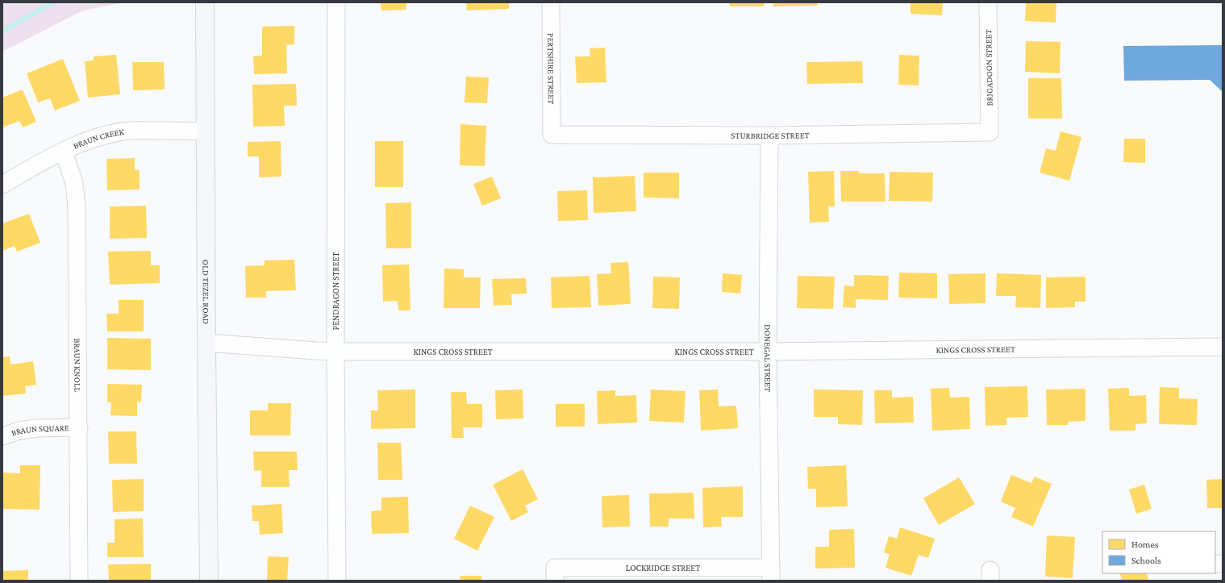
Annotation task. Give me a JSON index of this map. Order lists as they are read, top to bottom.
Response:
{
  "streets": {
    "street": [
      "BRIGADOON STREET",
      "PERTSHIRE STREET",
      "STURBRIDGE STREET",
      "BRAUN CREEK",
      "PENDRAGON STREET",
      "OLD TEZEL ROAD",
      "KINGS CROSS STREET",
      "DONEGAL STREET",
      "BRAUN KNOLL",
      "BRAUN SQUARE",
      "LOCKRIDGE STREET"
    ]
  },
  "crossings": [
    ["BRIGADOON STREET", "STURBRIDGE STREET"],
    ["PERTSHIRE STREET", "STURBRIDGE STREET"],
    ["STURBRIDGE STREET", "DONEGAL STREET"],
    ["BRAUN CREEK", "OLD TEZEL ROAD"],
    ["BRAUN CREEK", "BRAUN KNOLL"],
    ["PENDRAGON STREET", "KINGS CROSS STREET"],
    ["OLD TEZEL ROAD", "KINGS CROSS STREET"],
    ["KINGS CROSS STREET", "DONEGAL STREET"],
    ["DONEGAL STREET", "LOCKRIDGE STREET"],
    ["BRAUN KNOLL", "BRAUN SQUARE"]
  ],
  "legend": ["Homes", "Schools"]
}
